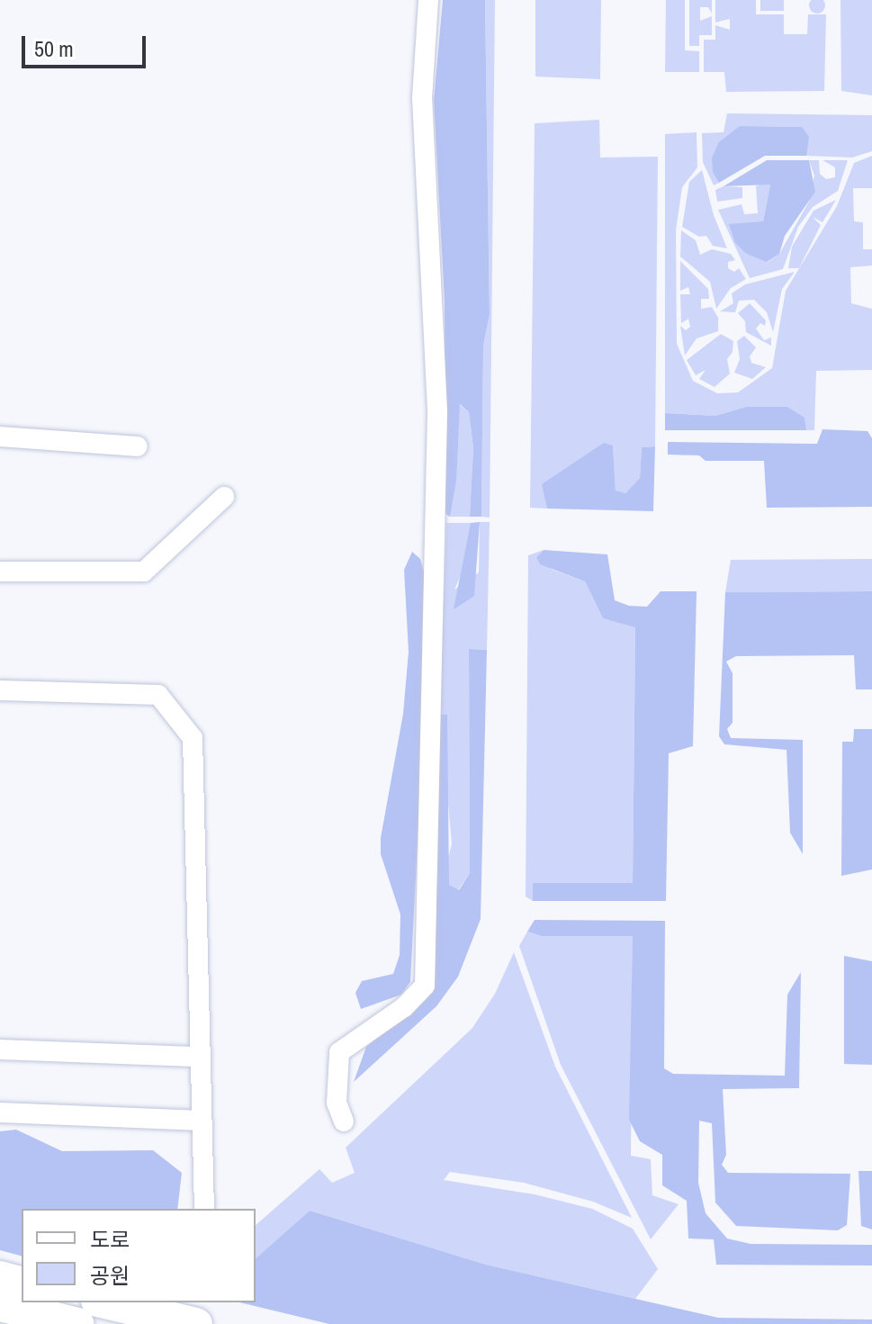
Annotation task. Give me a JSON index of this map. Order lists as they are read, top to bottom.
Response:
{
  "legend": ["도로", "공원"],
  "scale_bar": "50 m"
}
